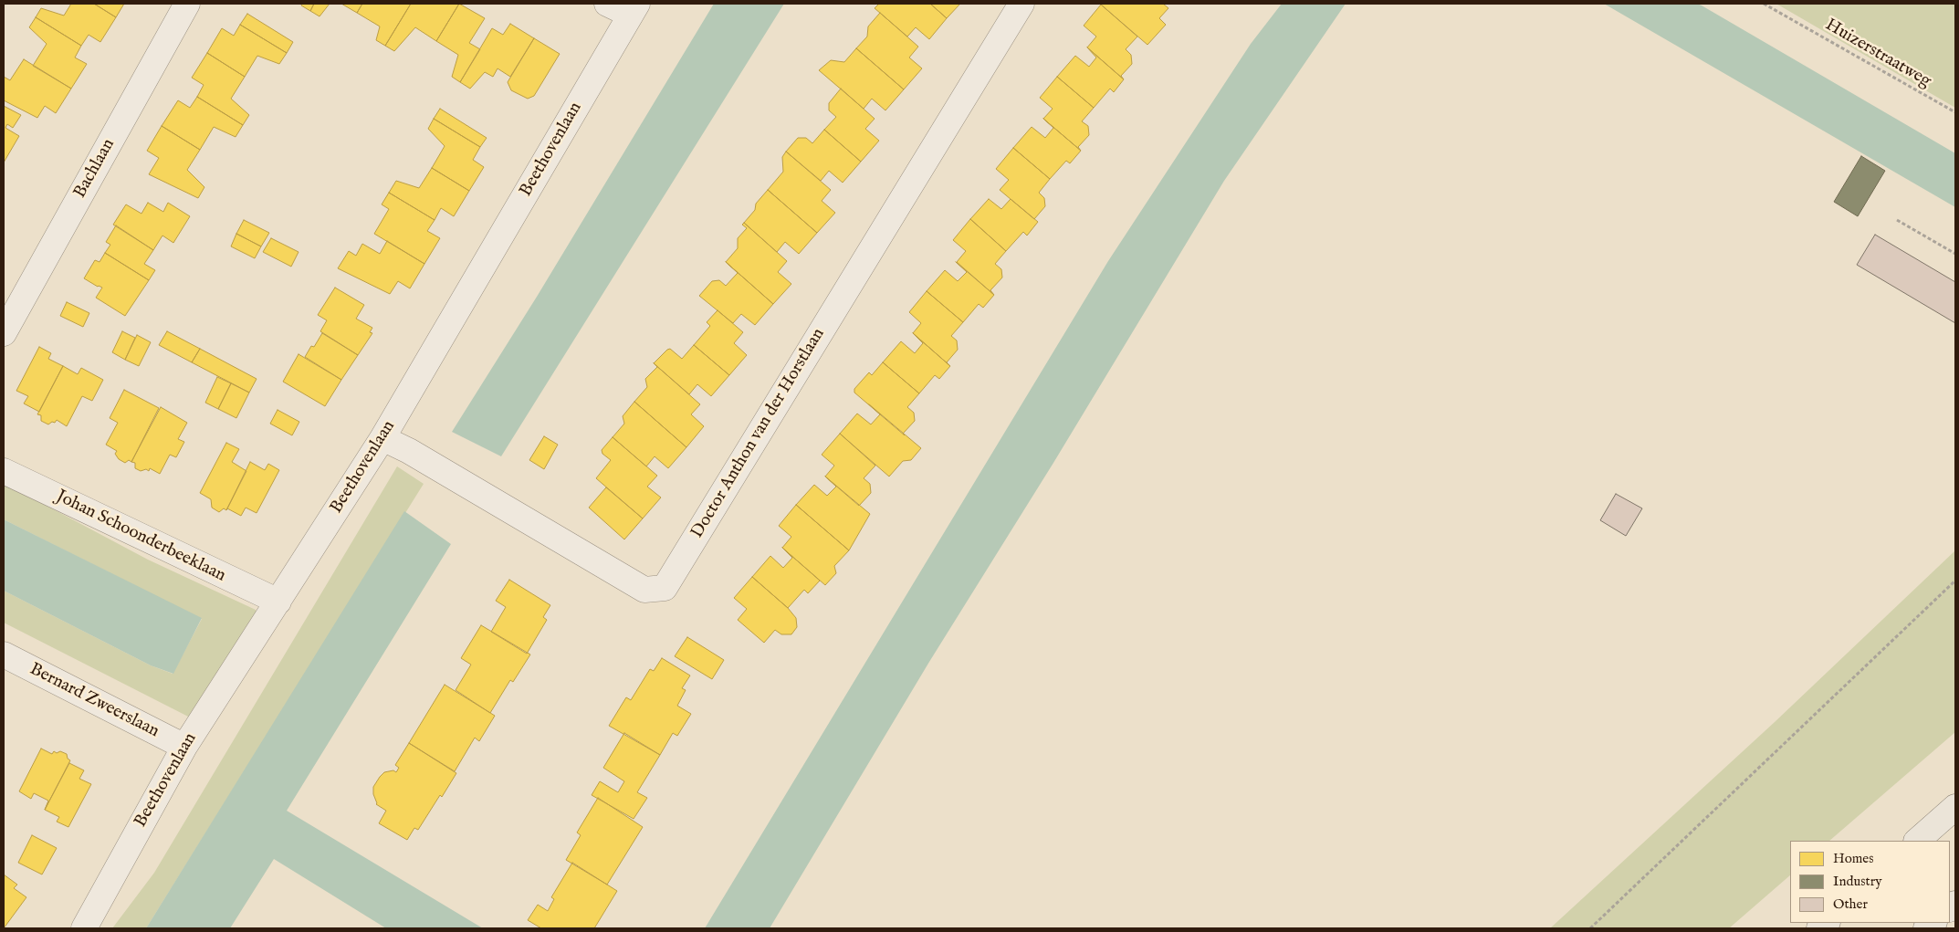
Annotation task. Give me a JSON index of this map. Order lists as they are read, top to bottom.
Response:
{
  "streets": {
    "street": [
      "Beethovenlaan",
      "Bachlaan",
      "Doctor Anthon van der Horstlaan",
      "Johan Schoonderbeeklaan",
      "Bernard Zweerslaan"
    ],
    "path": ["Huizerstraatweg"]
  },
  "crossings": [
    ["Beethovenlaan", "Doctor Anthon van der Horstlaan"],
    ["Beethovenlaan", "Johan Schoonderbeeklaan"],
    ["Beethovenlaan", "Bernard Zweerslaan"]
  ],
  "legend": ["Homes", "Industry", "Other"]
}
